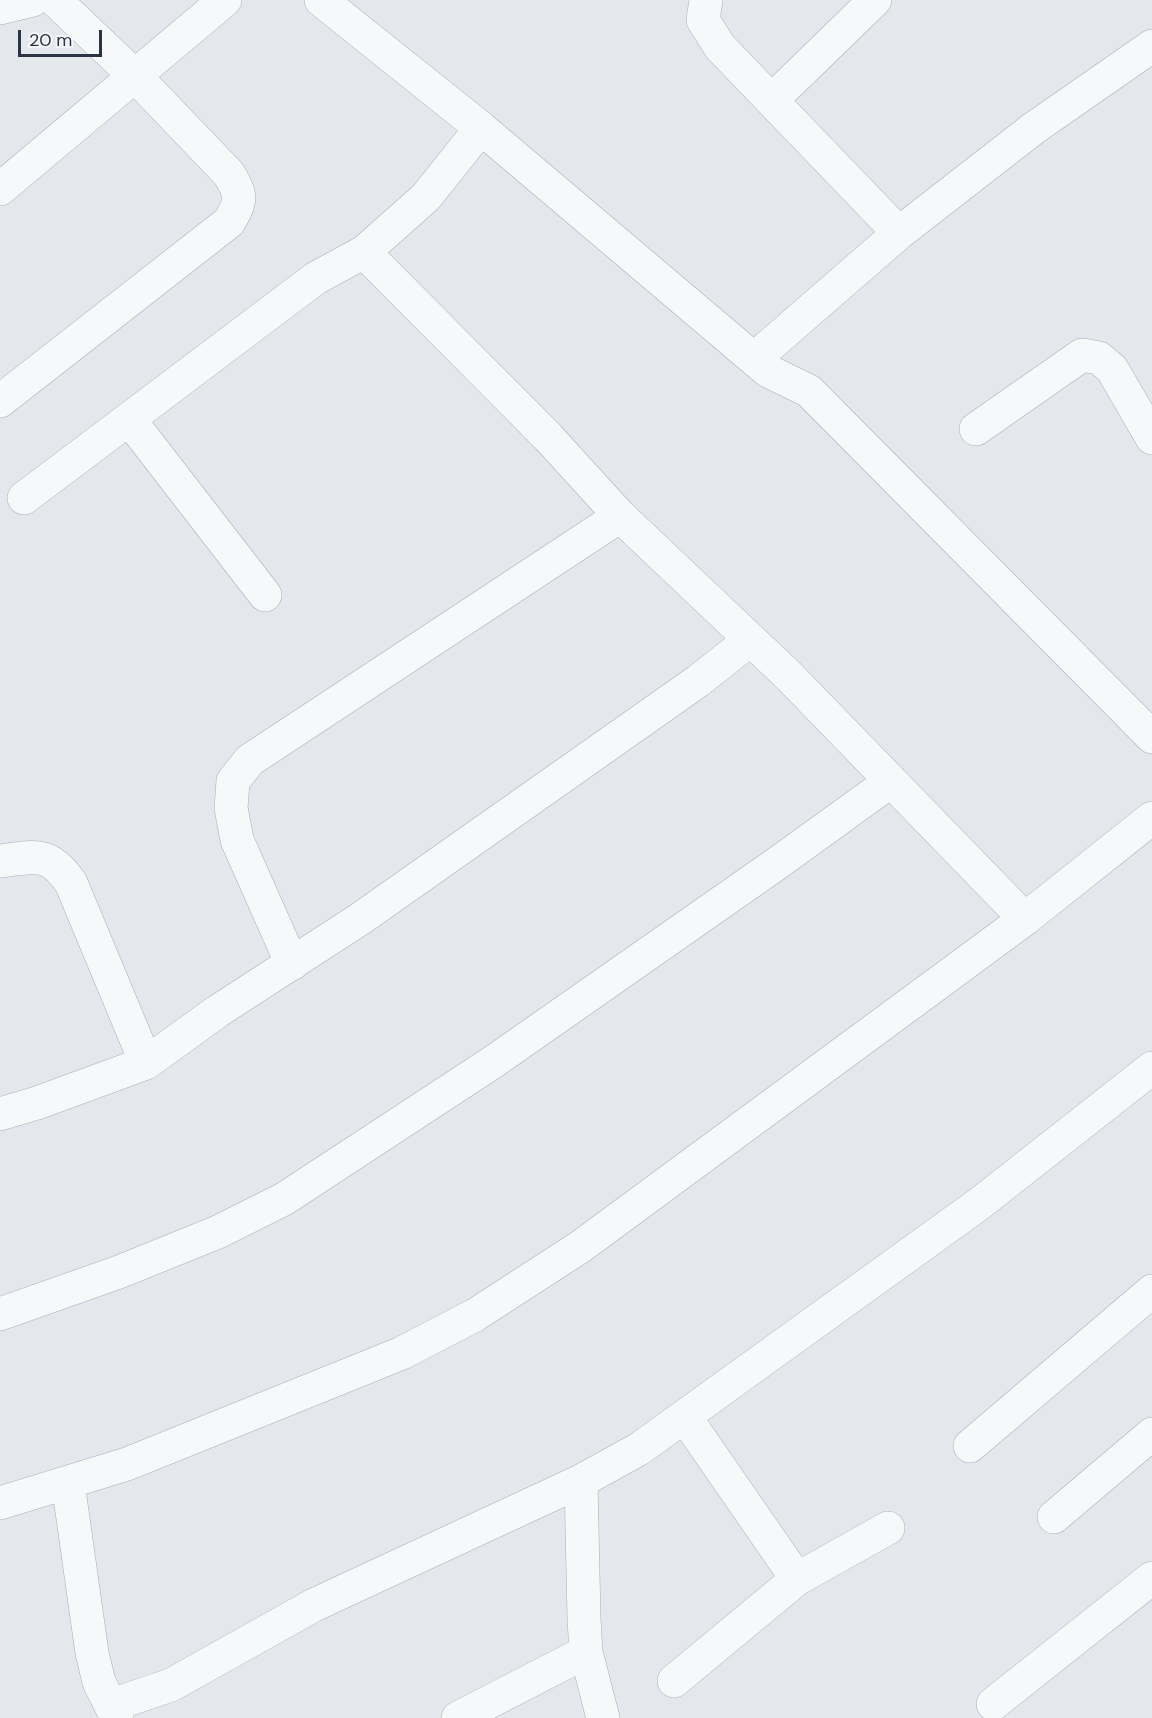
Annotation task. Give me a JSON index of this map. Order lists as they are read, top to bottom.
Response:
{
  "scale_bar": "20 m"
}
